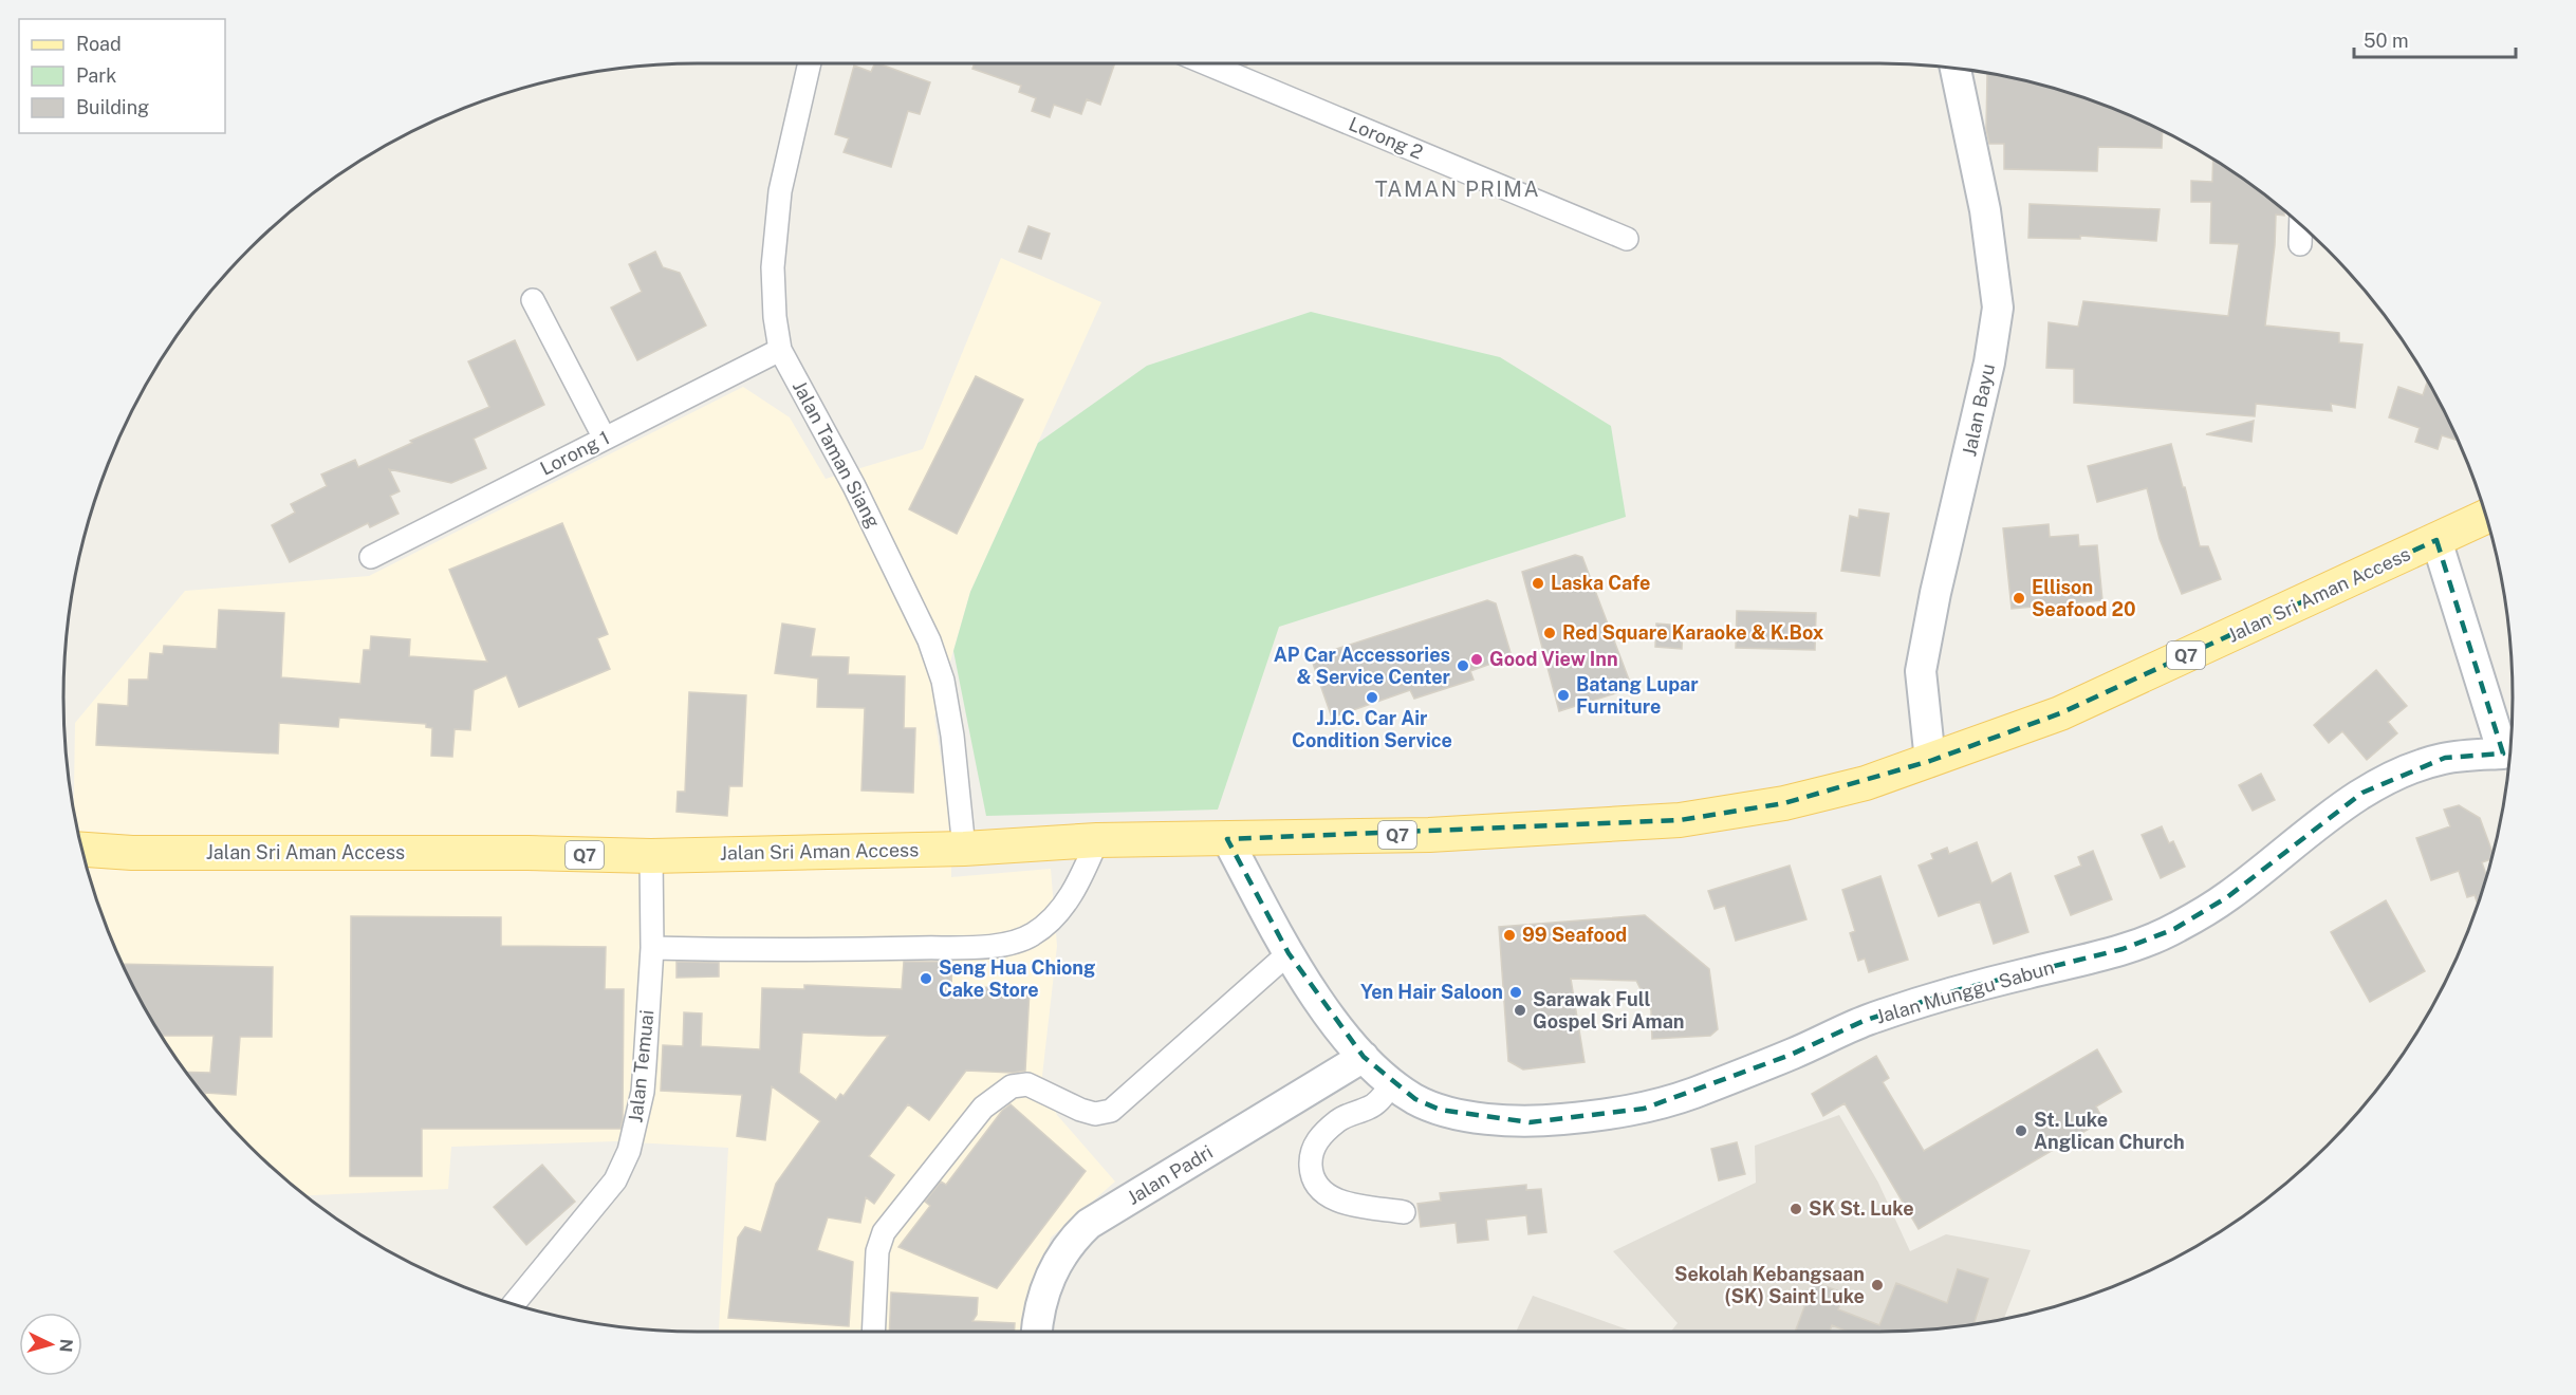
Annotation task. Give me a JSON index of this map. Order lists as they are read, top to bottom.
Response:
{
  "streets": {
    "main road": ["Jalan Sri Aman Access", "Q7"],
    "street": [
      "Lorong 2",
      "Jalan Bayu",
      "Lorong 1",
      "Jalan Taman Siang",
      "Jalan Munggu Sabun",
      "Jalan Temuai",
      "Jalan Padri"
    ]
  },
  "crossings": [
    ["Jalan Bayu", "Jalan Sri Aman Access"],
    ["Lorong 1", "Jalan Taman Siang"],
    ["Jalan Taman Siang", "Jalan Sri Aman Access"],
    ["Jalan Sri Aman Access", "Jalan Munggu Sabun"],
    ["Jalan Sri Aman Access", "Jalan Temuai"],
    ["Jalan Munggu Sabun", "Jalan Padri"]
  ],
  "districts": ["TAMAN PRIMA"],
  "places": [
    "Laska Cafe",
    "Ellison Seafood 20",
    "Red Square Karaoke & K.Box",
    "Good View Inn",
    "AP Car Accessories & Service Center",
    "Batang Lupar Furniture",
    "J.J.C. Car Air Condition Service",
    "99 Seafood",
    "Seng Hua Chiong Cake Store",
    "Yen Hair Saloon",
    "Sarawak Full Gospel Sri Aman",
    "St. Luke Anglican Church",
    "SK St. Luke",
    "Sekolah Kebangsaan (SK) Saint Luke"
  ],
  "legend": ["Road", "Park", "Building"],
  "scale_bar": "50 m",
  "north": "right"
}
